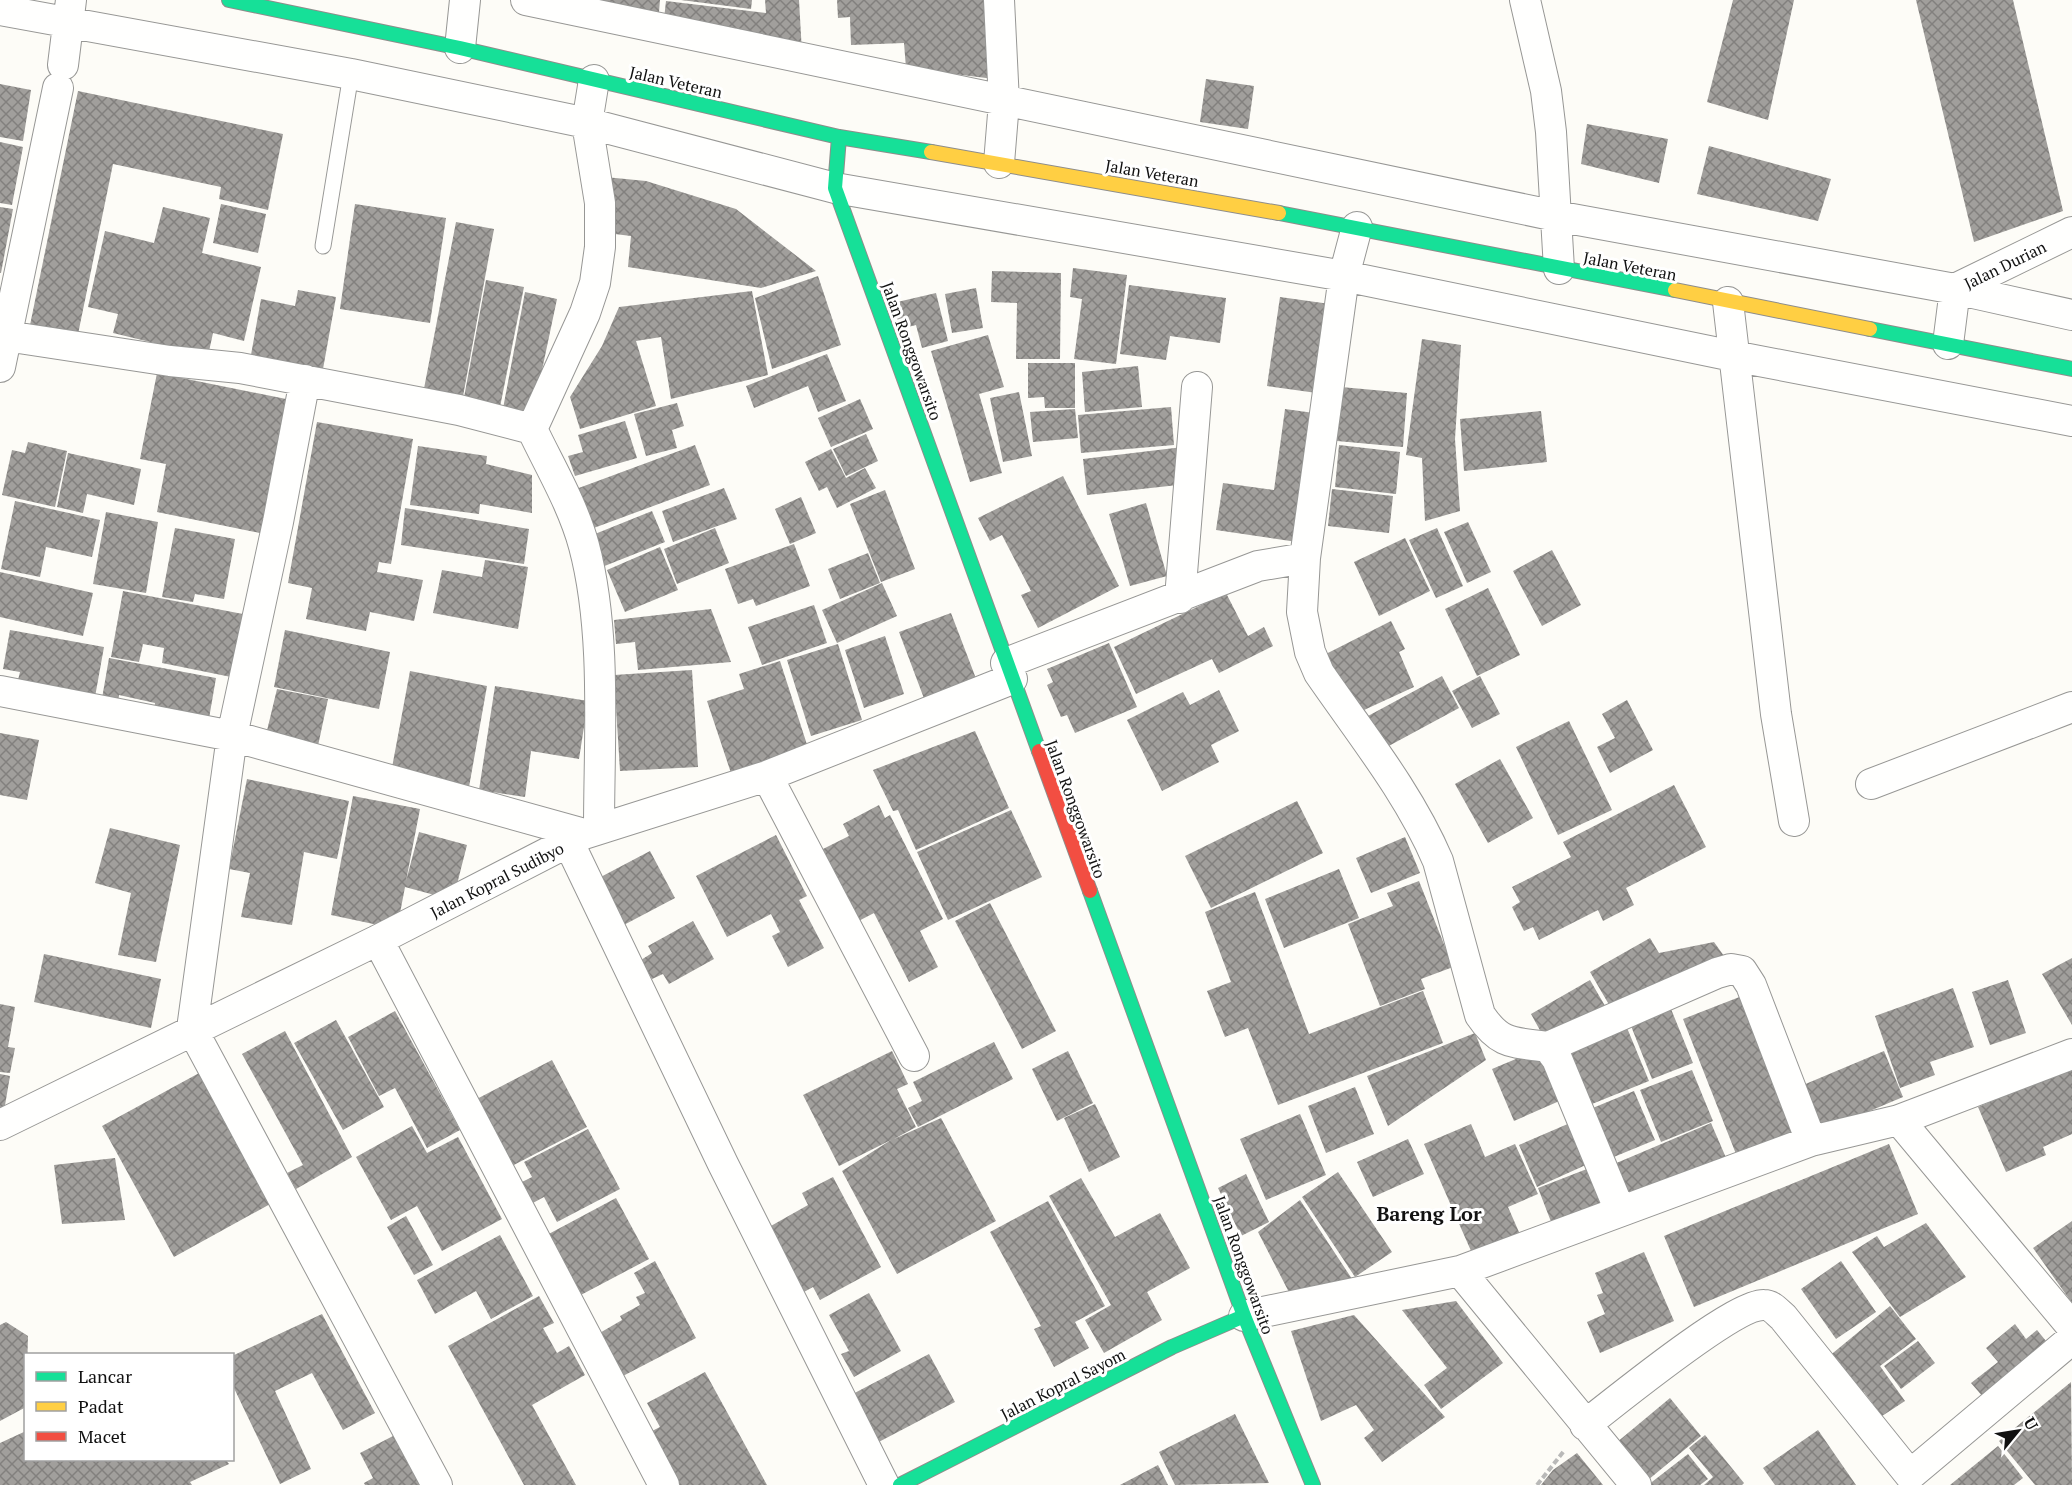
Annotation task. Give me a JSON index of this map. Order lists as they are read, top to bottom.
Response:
{
  "streets": {
    "main road": ["Jalan Veteran", "Jalan Ronggowarsito", "Jalan Kopral Sayom"],
    "street": ["Jalan Durian", "Jalan Kopral Sudibyo"]
  },
  "crossings": [
    ["Jalan Veteran", "Jalan Durian"],
    ["Jalan Veteran", "Jalan Ronggowarsito"],
    ["Jalan Ronggowarsito", "Jalan Kopral Sudibyo"],
    ["Jalan Ronggowarsito", "Jalan Kopral Sayom"]
  ],
  "districts": ["Bareng Lor"],
  "legend": ["Lancar", "Padat", "Macet"],
  "north": "top right"
}
